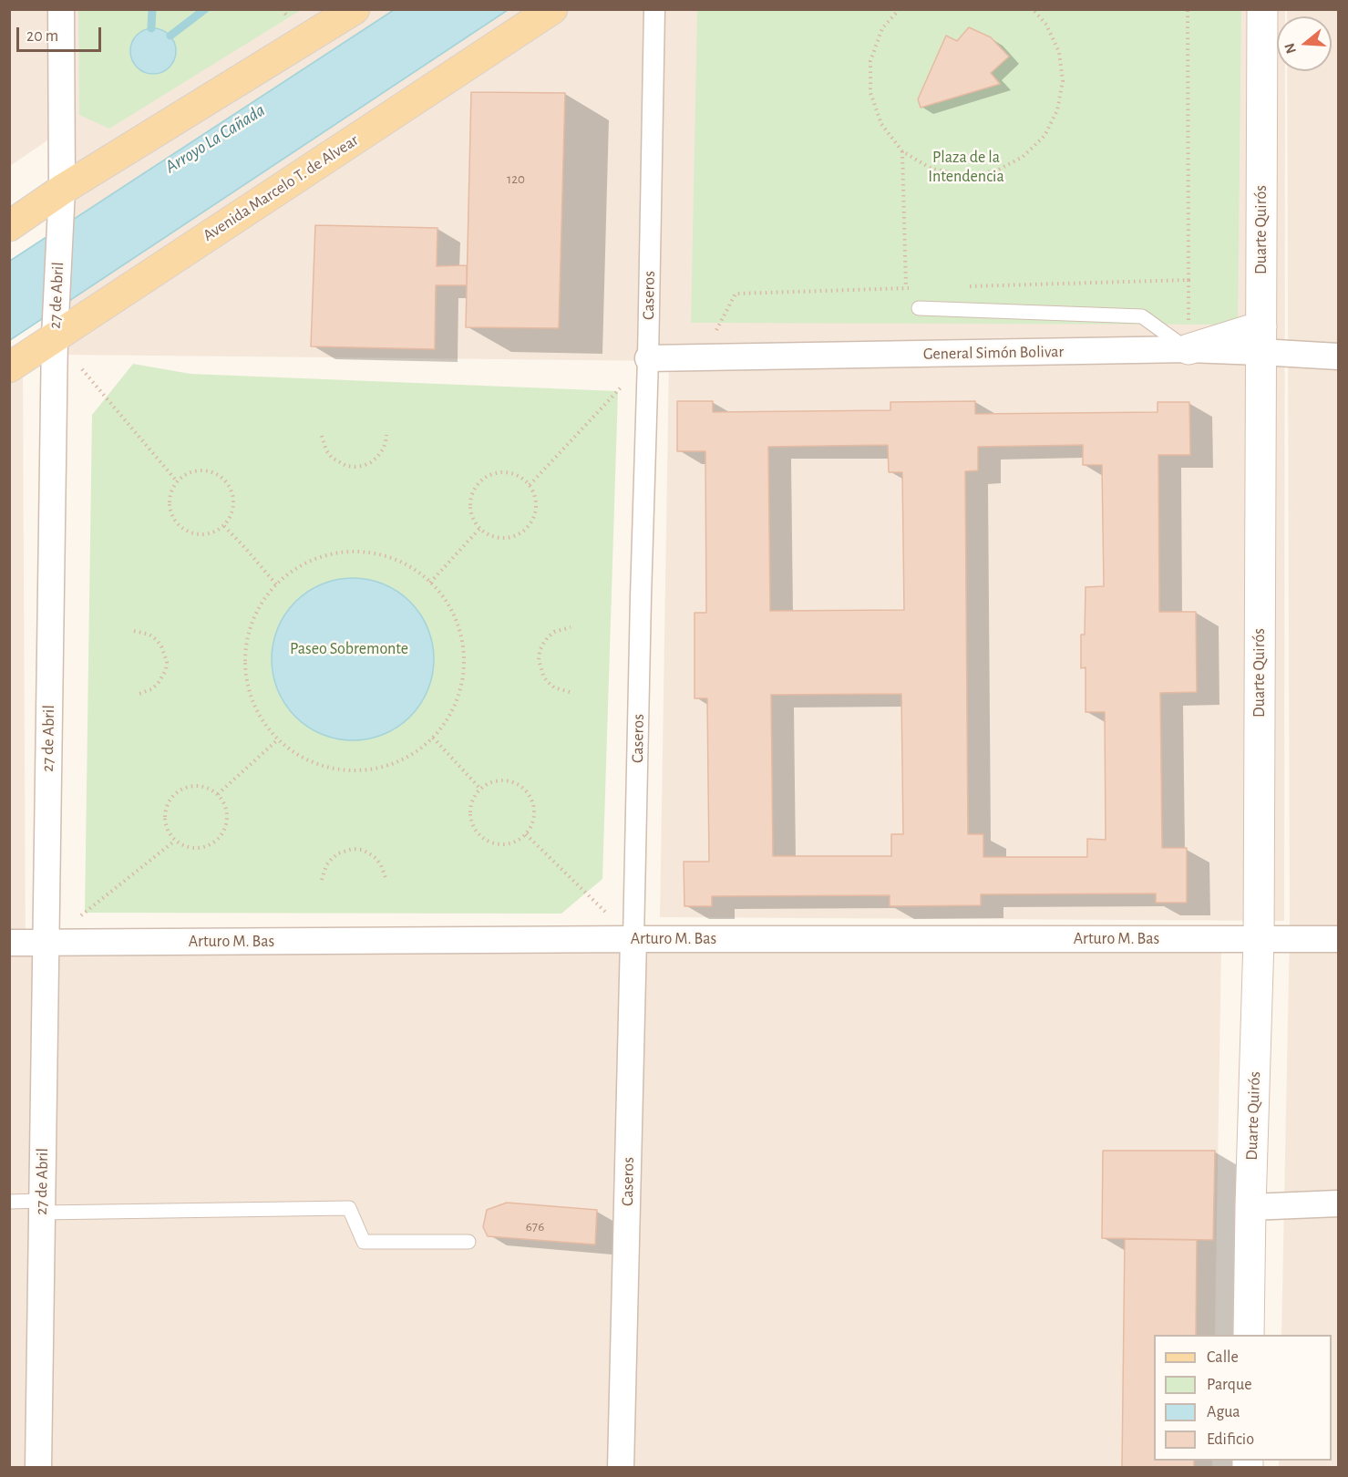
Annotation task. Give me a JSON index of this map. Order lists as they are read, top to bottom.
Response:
{
  "streets": {
    "main road": ["Avenida Marcelo T. de Alvear", "Duarte Quirós"],
    "street": [
      "27 de Abril",
      "Caseros",
      "General Simón Bolivar",
      "Arturo M. Bas"
    ]
  },
  "crossings": [
    ["Avenida Marcelo T. de Alvear", "27 de Abril"],
    ["Duarte Quirós", "Arturo M. Bas"],
    ["27 de Abril", "Arturo M. Bas"],
    ["Caseros", "General Simón Bolivar"],
    ["Caseros", "Arturo M. Bas"]
  ],
  "water": ["Arroyo La Cañada"],
  "parks": ["Plaza de la Intendencia", "Paseo Sobremonte"],
  "house_numbers": ["120", "676"],
  "legend": [
    "Calle",
    "Parque",
    "Agua",
    "Edificio"
  ],
  "scale_bar": "20 m",
  "north": "left"
}
